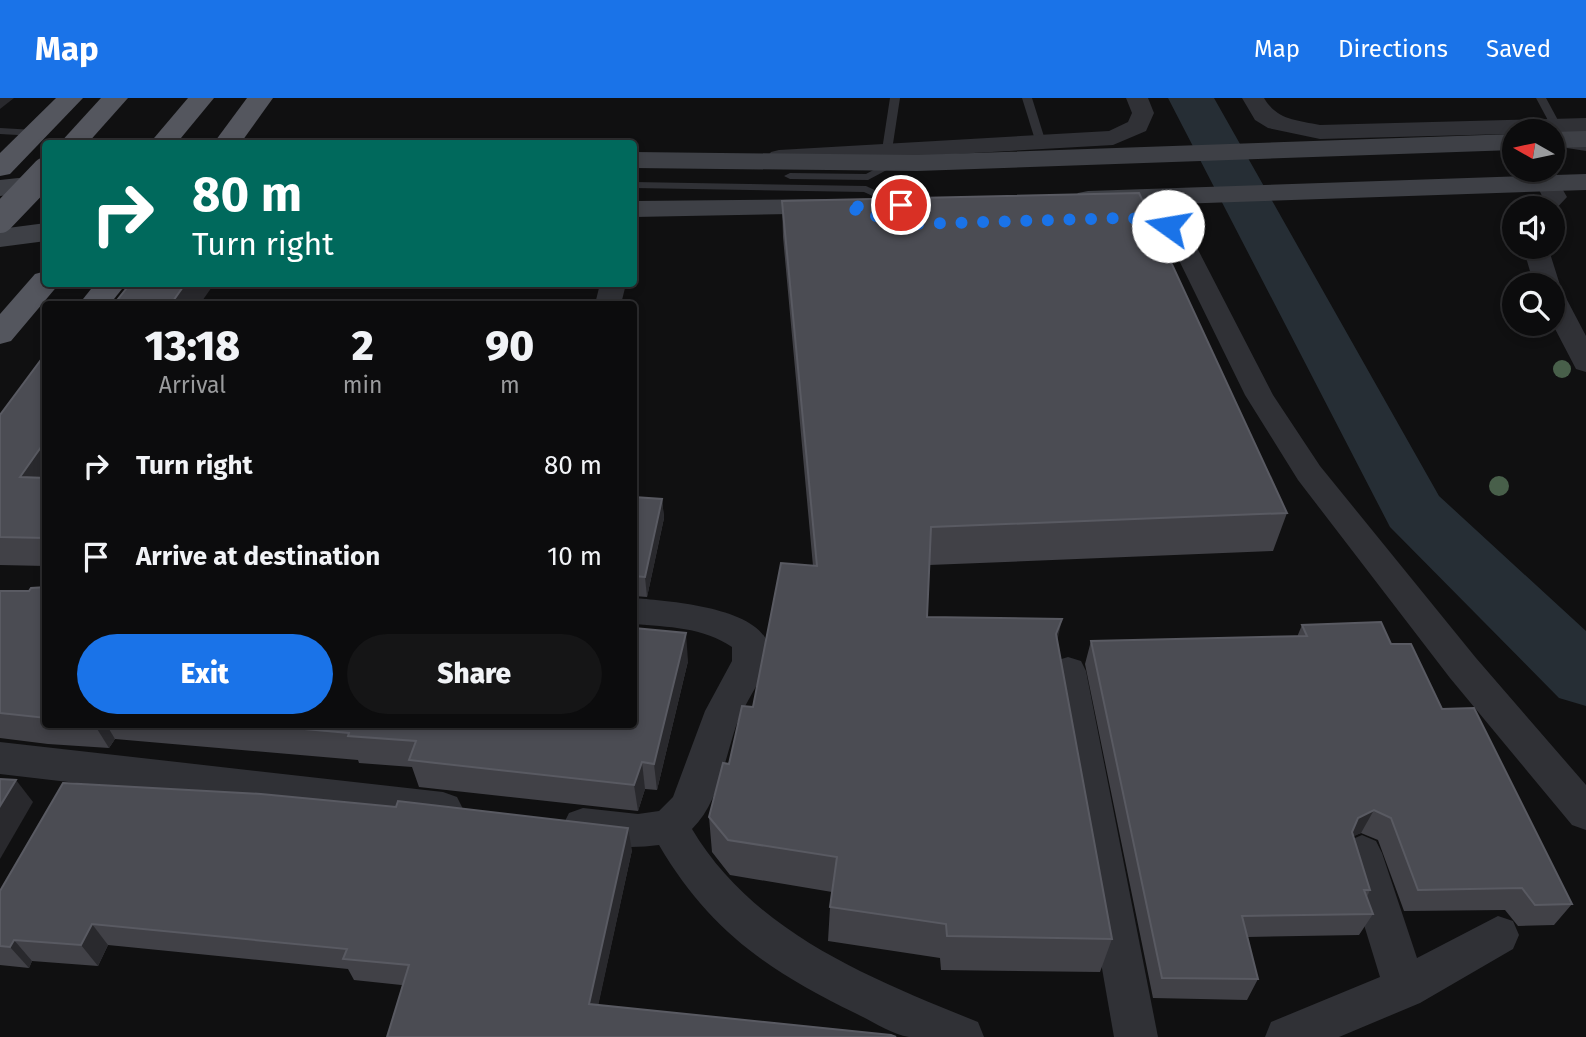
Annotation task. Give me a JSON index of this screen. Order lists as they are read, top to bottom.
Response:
{
  "north": "left",
  "page": {
    "header": "Map",
    "nav": ["Map", "Directions", "Saved"],
    "turn": ["80 m", "Turn right"],
    "eta": [
      "13:18",
      "Arrival",
      "2",
      "min",
      "90",
      "m"
    ],
    "list": [
      {
        "name": "Turn right",
        "value": "80 m"
      },
      {
        "name": "Arrive at destination",
        "value": "10 m"
      }
    ],
    "buttons": ["Exit", "Share"]
  }
}
